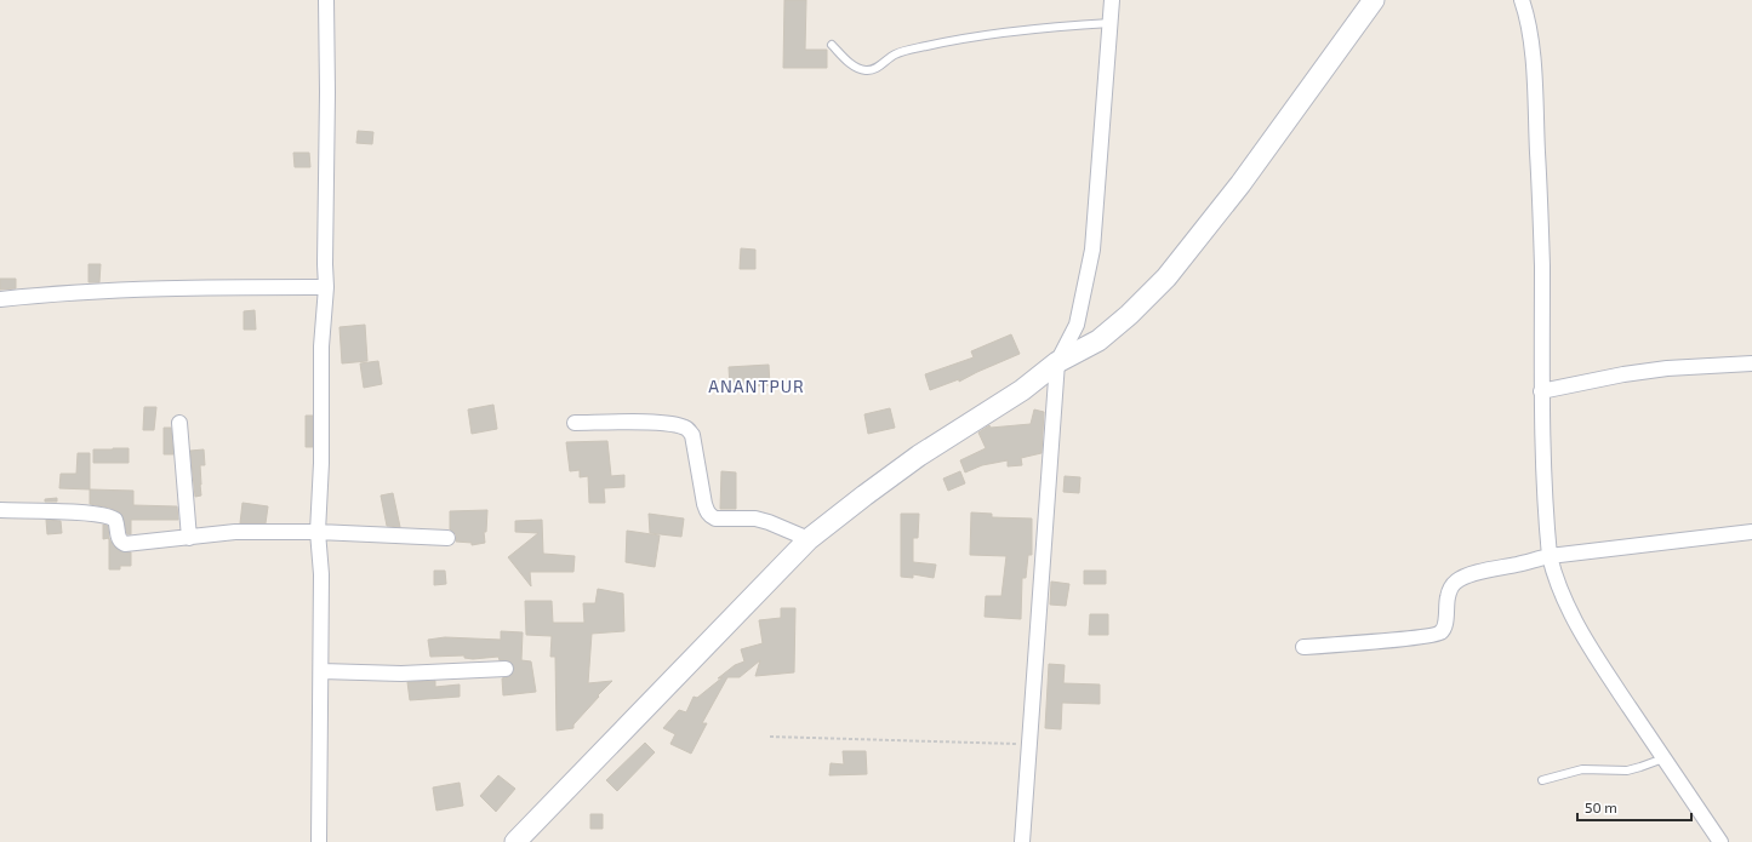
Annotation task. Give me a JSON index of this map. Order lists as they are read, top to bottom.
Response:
{
  "districts": ["ANANTPUR"],
  "scale_bar": "50 m"
}
